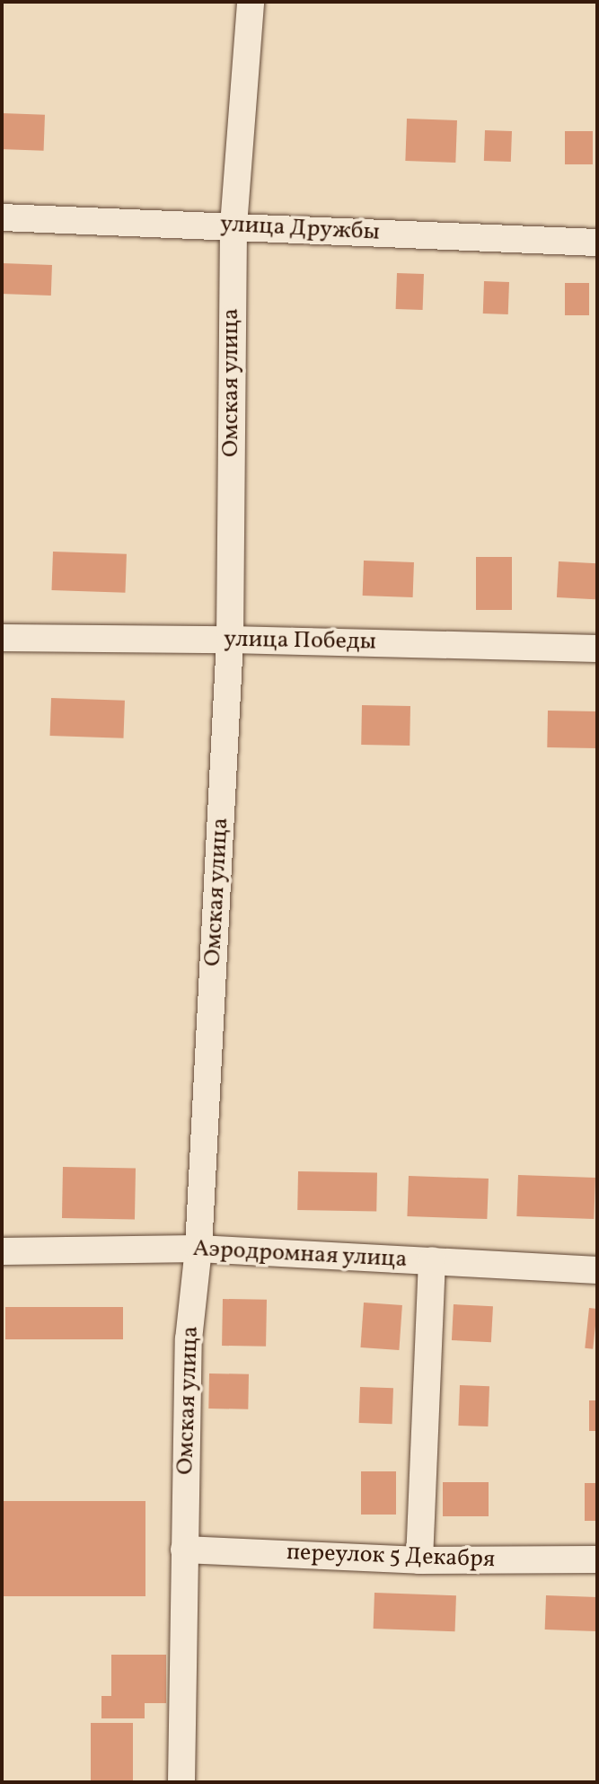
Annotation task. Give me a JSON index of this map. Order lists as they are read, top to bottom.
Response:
{
  "streets": {
    "street": [
      "улица Дружбы",
      "Омская улица",
      "улица Победы",
      "Аэродромная улица",
      "переулок 5 Декабря"
    ]
  },
  "crossings": [
    ["улица Дружбы", "Омская улица"],
    ["Омская улица", "улица Победы"],
    ["Омская улица", "Аэродромная улица"],
    ["Омская улица", "переулок 5 Декабря"]
  ]
}
